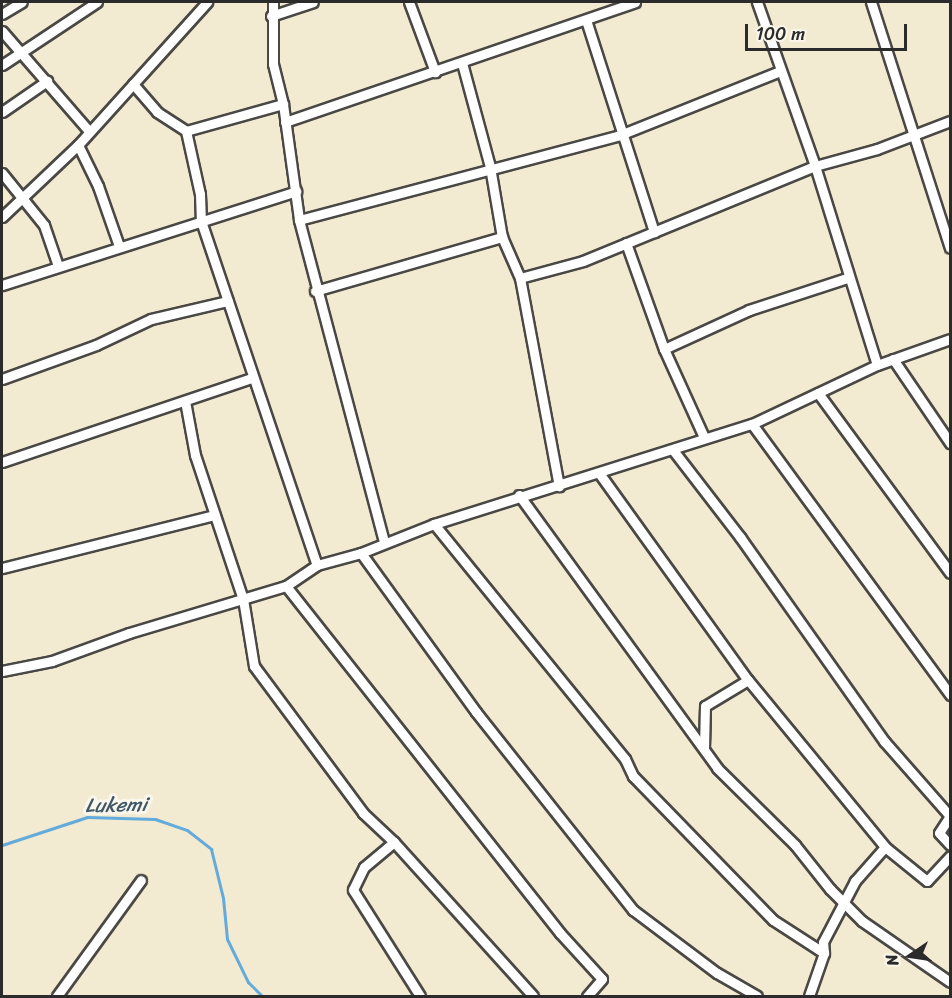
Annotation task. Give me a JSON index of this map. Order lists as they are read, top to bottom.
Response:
{
  "water": ["Lukemi"],
  "scale_bar": "100 m",
  "north": "left"
}
